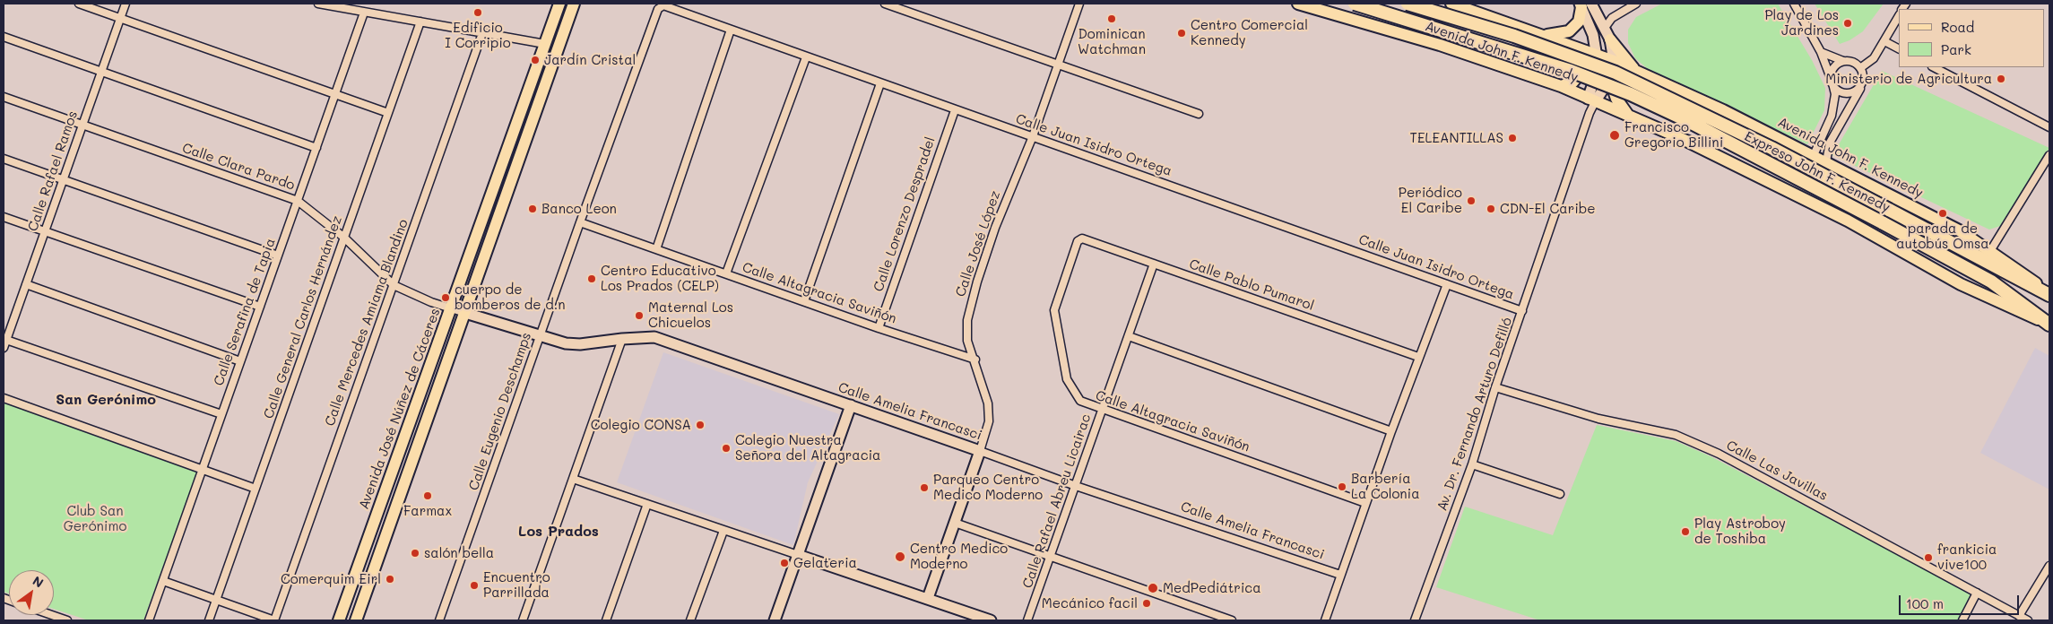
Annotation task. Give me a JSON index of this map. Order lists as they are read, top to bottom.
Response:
{
  "streets": {
    "highway": ["Expreso John F. Kennedy"],
    "main road": ["Avenida John F. Kennedy", "Avenida José Núñez de Cáceres"],
    "street": [
      "Calle Juan Isidro Ortega",
      "Calle Clara Pardo",
      "Calle Rafael Ramos",
      "Calle Lorenzo Despradel",
      "Calle José López",
      "Calle Pablo Pumarol",
      "Calle Altagracia Saviñón",
      "Calle Serafina de Tapia",
      "Calle General Carlos Hernández",
      "Calle Mercedes Amiama Blandino",
      "Calle Eugenio Deschamps",
      "Calle Amelia Francasci",
      "Av. Dr. Fernando Arturo Defilló",
      "Calle Las Javillas",
      "Calle Rafael Abreu Licairac"
    ]
  },
  "crossings": [
    ["Avenida John F. Kennedy", "Expreso John F. Kennedy"],
    ["Avenida John F. Kennedy", "Av. Dr. Fernando Arturo Defilló"],
    ["Calle Juan Isidro Ortega", "Calle Lorenzo Despradel"],
    ["Calle Juan Isidro Ortega", "Calle José López"],
    ["Calle Juan Isidro Ortega", "Calle Eugenio Deschamps"],
    ["Calle Juan Isidro Ortega", "Av. Dr. Fernando Arturo Defilló"],
    ["Calle Clara Pardo", "Calle Rafael Ramos"],
    ["Calle Clara Pardo", "Calle Serafina de Tapia"],
    ["Calle Clara Pardo", "Calle General Carlos Hernández"],
    ["Calle Clara Pardo", "Calle Mercedes Amiama Blandino"],
    ["Calle Clara Pardo", "Avenida José Núñez de Cáceres"],
    ["Calle Clara Pardo", "Calle Amelia Francasci"],
    ["Calle Lorenzo Despradel", "Calle Altagracia Saviñón"],
    ["Calle José López", "Calle Altagracia Saviñón"],
    ["Calle José López", "Calle Amelia Francasci"],
    ["Calle Pablo Pumarol", "Calle Altagracia Saviñón"],
    ["Calle Pablo Pumarol", "Calle Rafael Abreu Licairac"],
    ["Calle Altagracia Saviñón", "Calle Eugenio Deschamps"],
    ["Calle Altagracia Saviñón", "Calle Rafael Abreu Licairac"],
    ["Calle Eugenio Deschamps", "Calle Amelia Francasci"],
    ["Calle Amelia Francasci", "Calle Rafael Abreu Licairac"],
    ["Av. Dr. Fernando Arturo Defilló", "Calle Las Javillas"]
  ],
  "districts": ["San Gerónimo", "Los Prados"],
  "parks": ["Club San Gerónimo"],
  "places": [
    "Edificio I Corripio",
    "Dominican Watchman",
    "Play de Los Jardines",
    "Centro Comercial Kennedy",
    "Jardín Cristal",
    "Ministerio de Agricultura",
    "Francisco Gregorio Billini",
    "TELEANTILLAS",
    "Periódico El Caribe",
    "Banco Leon",
    "CDN-El Caribe",
    "parada de autobús Omsa",
    "Centro Educativo Los Prados (CELP)",
    "cuerpo de bomberos de d.n",
    "Maternal Los Chicuelos",
    "Colegio CONSA",
    "Colegio Nuestra Señora del Altagracia",
    "Barbería La Colonia",
    "Parqueo Centro Medico Moderno",
    "Farmax",
    "Play Astroboy de Toshiba",
    "salón bella",
    "Centro Medico Moderno",
    "frankicia vive100",
    "Gelateria",
    "Comerquim Eirl",
    "Encuentro Parrillada",
    "MedPediátrica",
    "Mecánico facil"
  ],
  "legend": ["Road", "Park"],
  "scale_bar": "100 m",
  "north": "top right"
}
